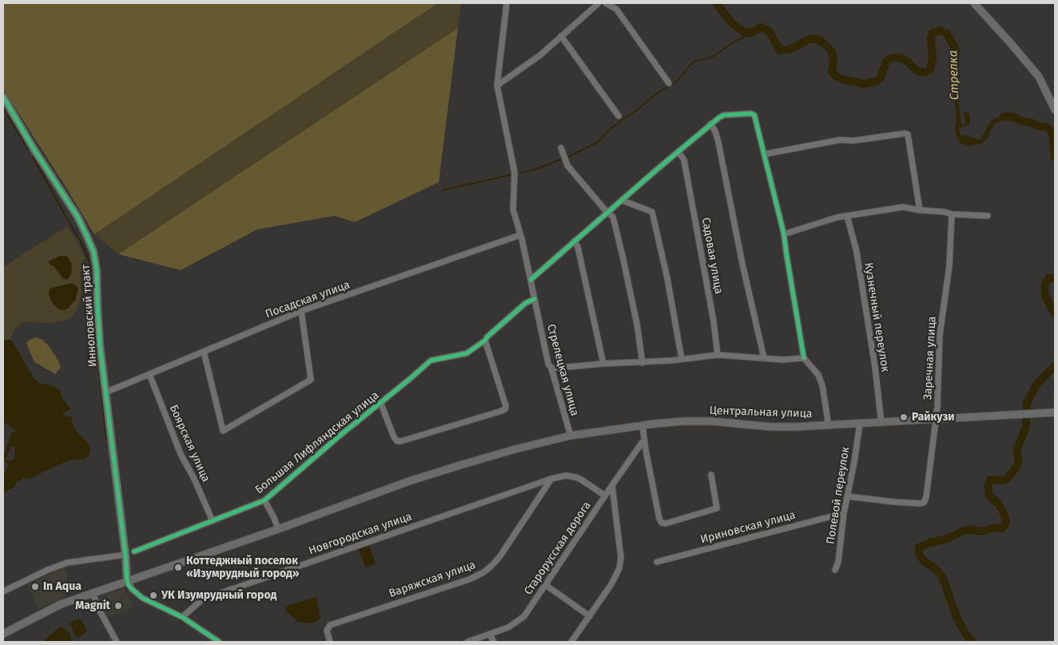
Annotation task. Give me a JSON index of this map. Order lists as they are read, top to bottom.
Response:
{
  "streets": {
    "main road": ["Центральная улица"],
    "street": [
      "Садовая улица",
      "Посадская улица",
      "Инноловский тракт",
      "Кузнечный переулок",
      "Заречная улица",
      "Стрелецкая улица",
      "Большая Лифляндская улица",
      "Боярская улица",
      "Полевой переулок",
      "Ириновская улица",
      "Новгородская улица",
      "Старорусская дорога",
      "Варяжская улица"
    ]
  },
  "crossings": [
    ["Посадская улица", "Инноловский тракт"],
    ["Посадская улица", "Стрелецкая улица"],
    ["Посадская улица", "Боярская улица"],
    ["Инноловский тракт", "Центральная улица"],
    ["Кузнечный переулок", "Центральная улица"],
    ["Заречная улица", "Центральная улица"],
    ["Заречная улица", "Полевой переулок"],
    ["Стрелецкая улица", "Центральная улица"],
    ["Стрелецкая улица", "Большая Лифляндская улица"],
    ["Центральная улица", "Полевой переулок"],
    ["Большая Лифляндская улица", "Боярская улица"],
    ["Полевой переулок", "Ириновская улица"],
    ["Новгородская улица", "Варяжская улица"]
  ],
  "water": ["Стрелка"],
  "places": [
    "Райкузи",
    "Коттеджный поселок «Изумрудный город»",
    "In Aqua",
    "УК Изумрудный город",
    "Magnit"
  ]
}
